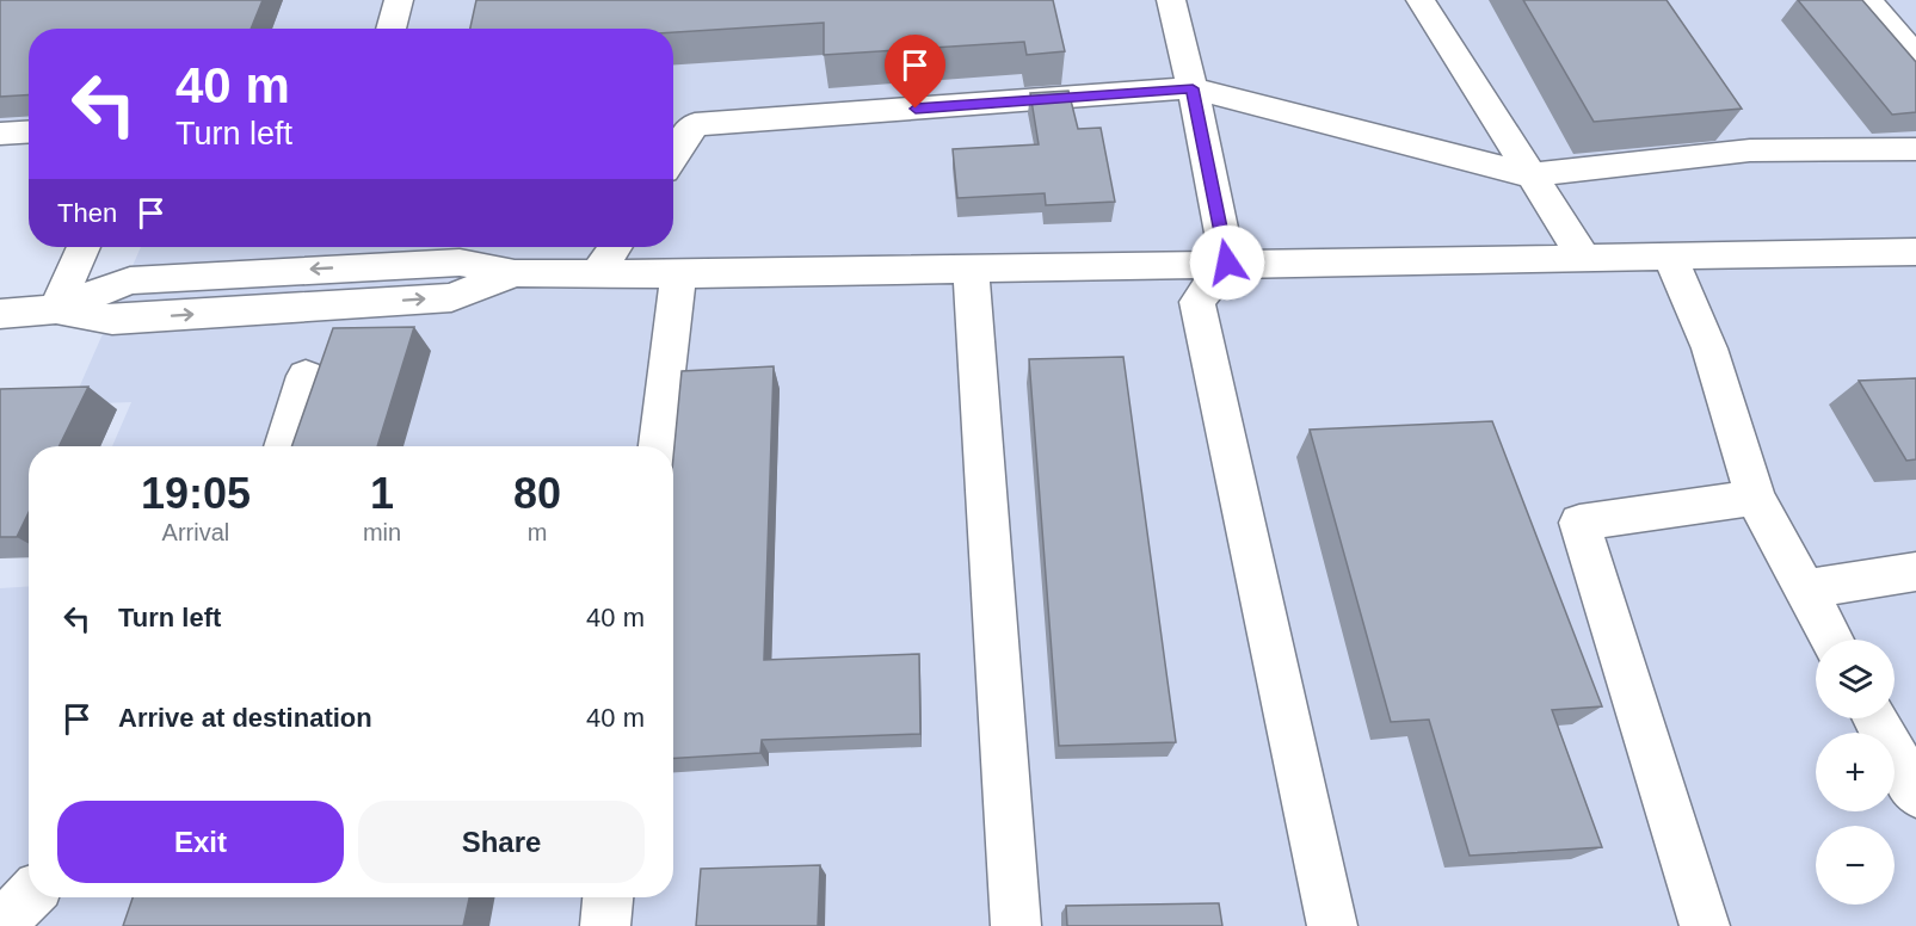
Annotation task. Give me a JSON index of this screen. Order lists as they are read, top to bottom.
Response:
{
  "page": {
    "turn": ["40 m", "Turn left"],
    "then": "Then",
    "eta": [
      "19:05",
      "Arrival",
      "1",
      "min",
      "80",
      "m"
    ],
    "list": [
      {
        "name": "Turn left",
        "value": "40 m"
      },
      {
        "name": "Arrive at destination",
        "value": "40 m"
      }
    ],
    "map_buttons": ["+", "−"],
    "buttons": ["Exit", "Share"]
  }
}
